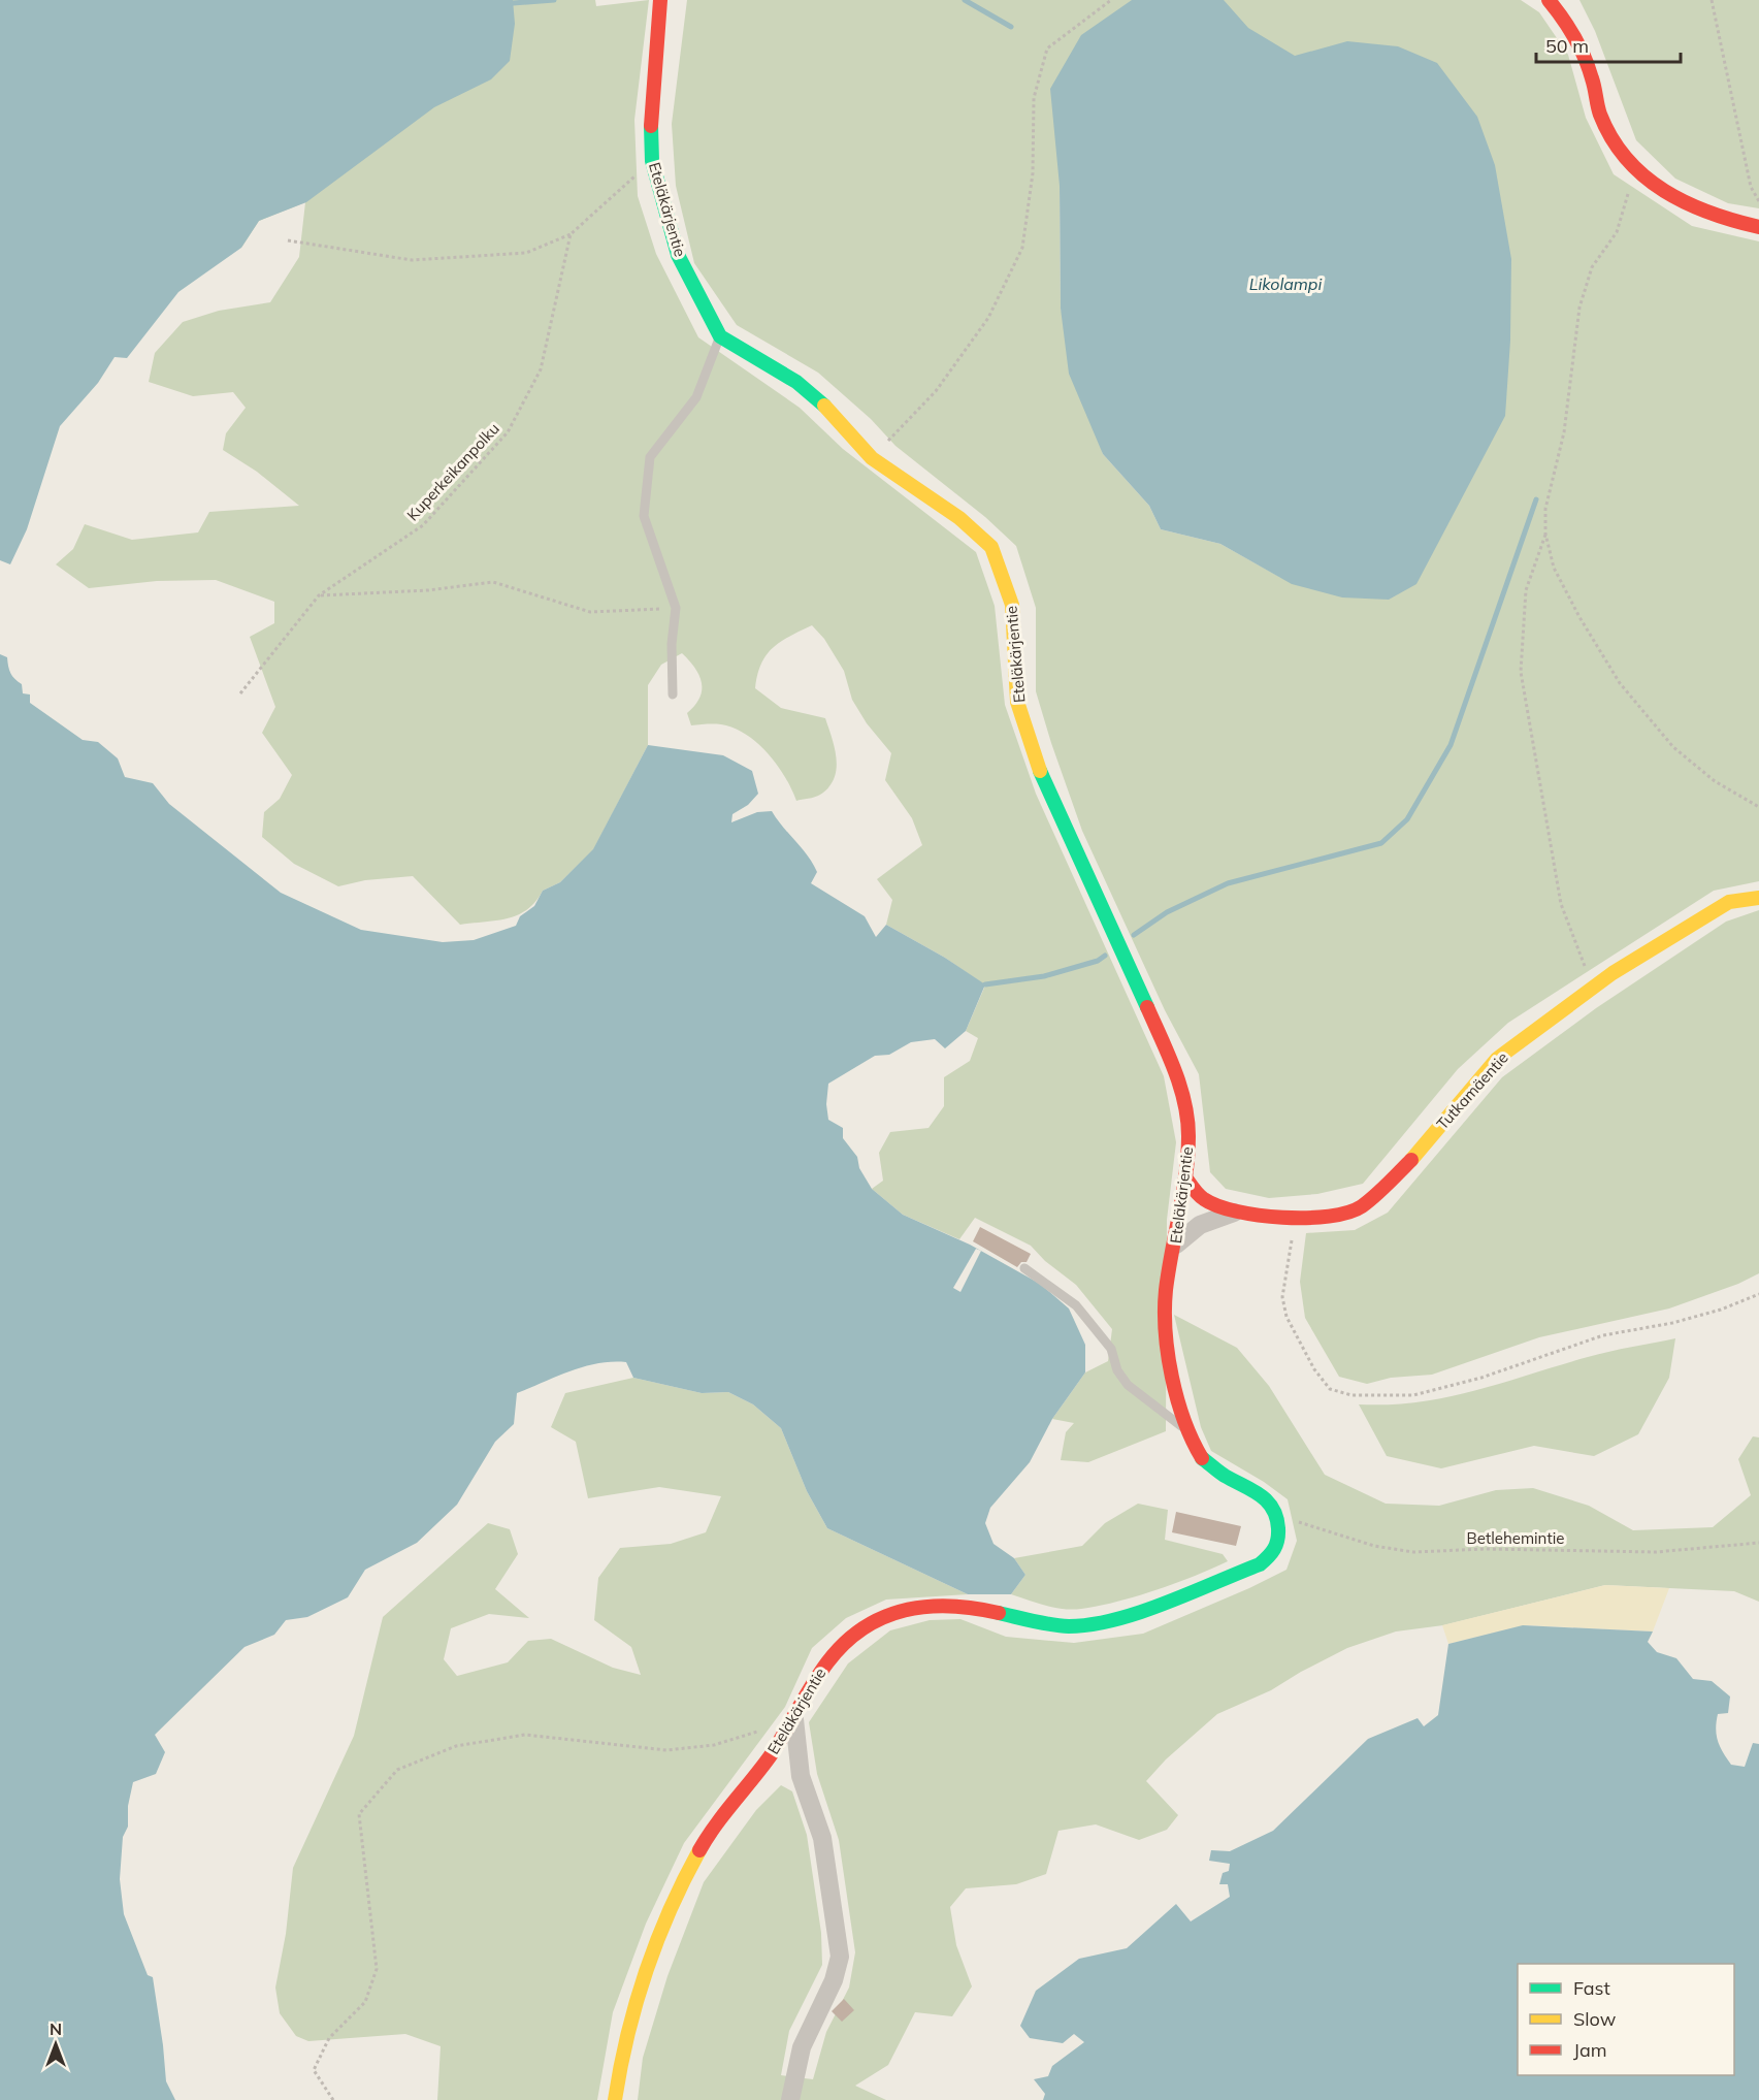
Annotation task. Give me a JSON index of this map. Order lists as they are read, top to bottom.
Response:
{
  "streets": {
    "street": ["Eteläkärjentie", "Tutkamäentie"],
    "path": ["Kuperkeikanpolku", "Betlehemintie"]
  },
  "crossings": [
    ["Eteläkärjentie", "Tutkamäentie"],
    ["Eteläkärjentie", "Betlehemintie"]
  ],
  "water": ["Likolampi"],
  "legend": ["Fast", "Slow", "Jam"],
  "scale_bar": "50 m",
  "north": "top"
}
